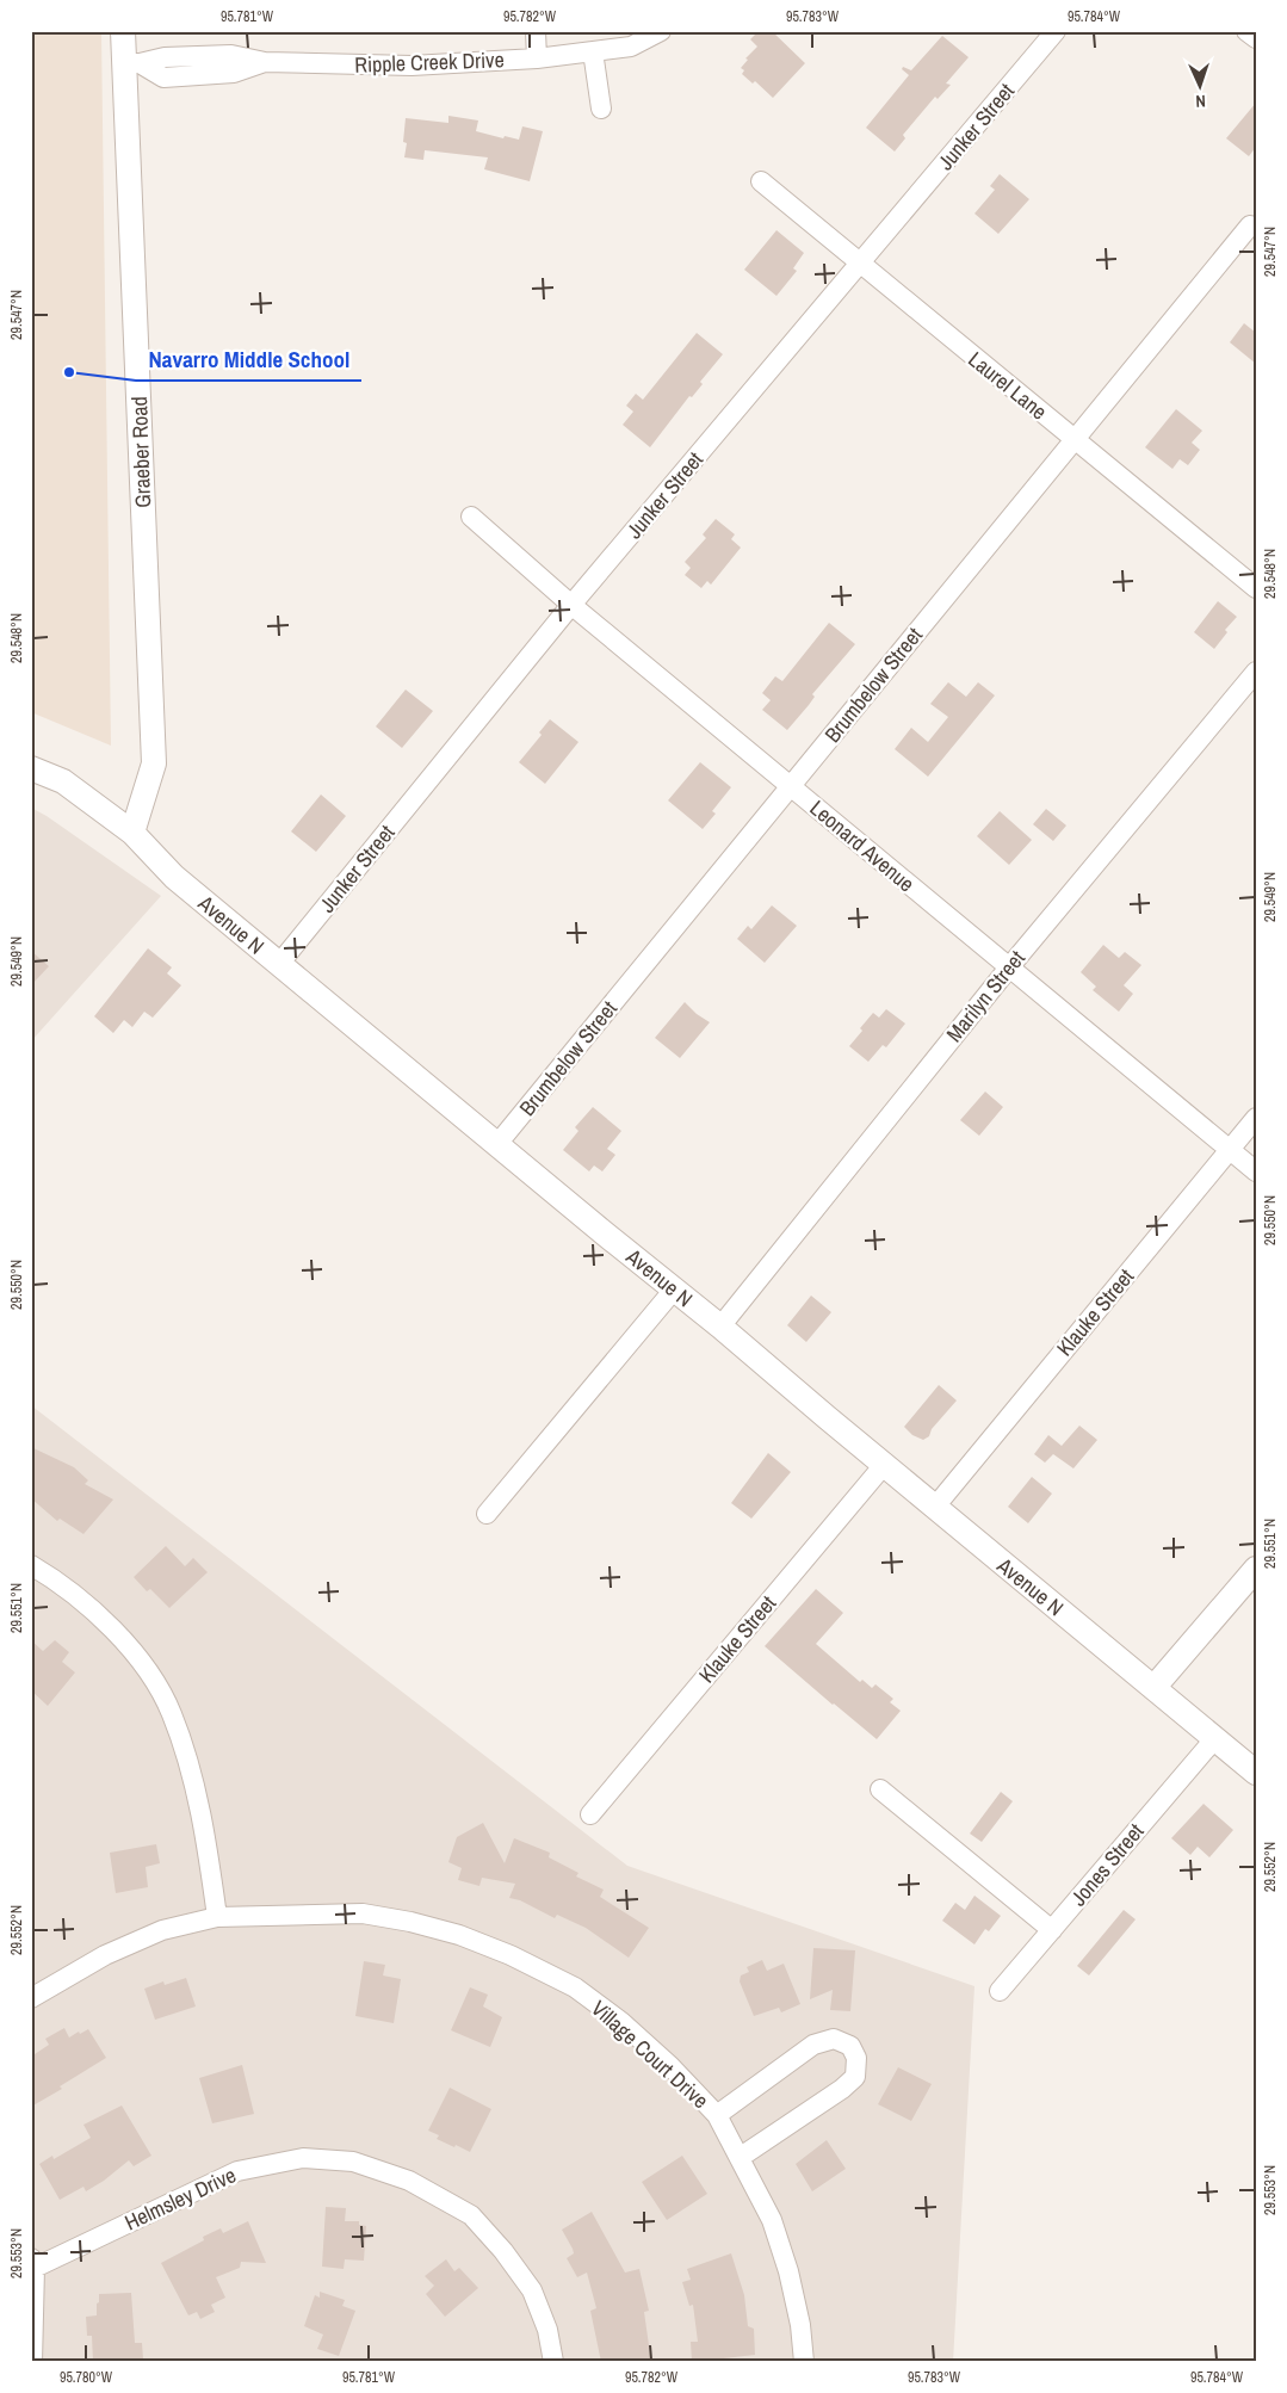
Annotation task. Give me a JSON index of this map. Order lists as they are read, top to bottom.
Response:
{
  "streets": {
    "street": [
      "Ripple Creek Drive",
      "Junker Street",
      "Laurel Lane",
      "Graeber Road",
      "Brumbelow Street",
      "Leonard Avenue",
      "Avenue N",
      "Marilyn Street",
      "Klauke Street",
      "Jones Street",
      "Village Court Drive",
      "Helmsley Drive"
    ]
  },
  "crossings": [
    ["Ripple Creek Drive", "Graeber Road"],
    ["Junker Street", "Laurel Lane"],
    ["Junker Street", "Leonard Avenue"],
    ["Junker Street", "Avenue N"],
    ["Laurel Lane", "Brumbelow Street"],
    ["Graeber Road", "Avenue N"],
    ["Brumbelow Street", "Leonard Avenue"],
    ["Brumbelow Street", "Avenue N"],
    ["Leonard Avenue", "Marilyn Street"],
    ["Leonard Avenue", "Klauke Street"],
    ["Avenue N", "Marilyn Street"],
    ["Avenue N", "Klauke Street"],
    ["Avenue N", "Jones Street"]
  ],
  "places": ["Navarro Middle School"],
  "north": "bottom",
  "coordinates": [
    "95.781°W",
    "95.782°W",
    "95.783°W",
    "95.784°W",
    "29.547°N",
    "29.548°N",
    "29.549°N",
    "29.550°N",
    "29.551°N",
    "29.552°N",
    "29.553°N",
    "95.780°W"
  ]
}
